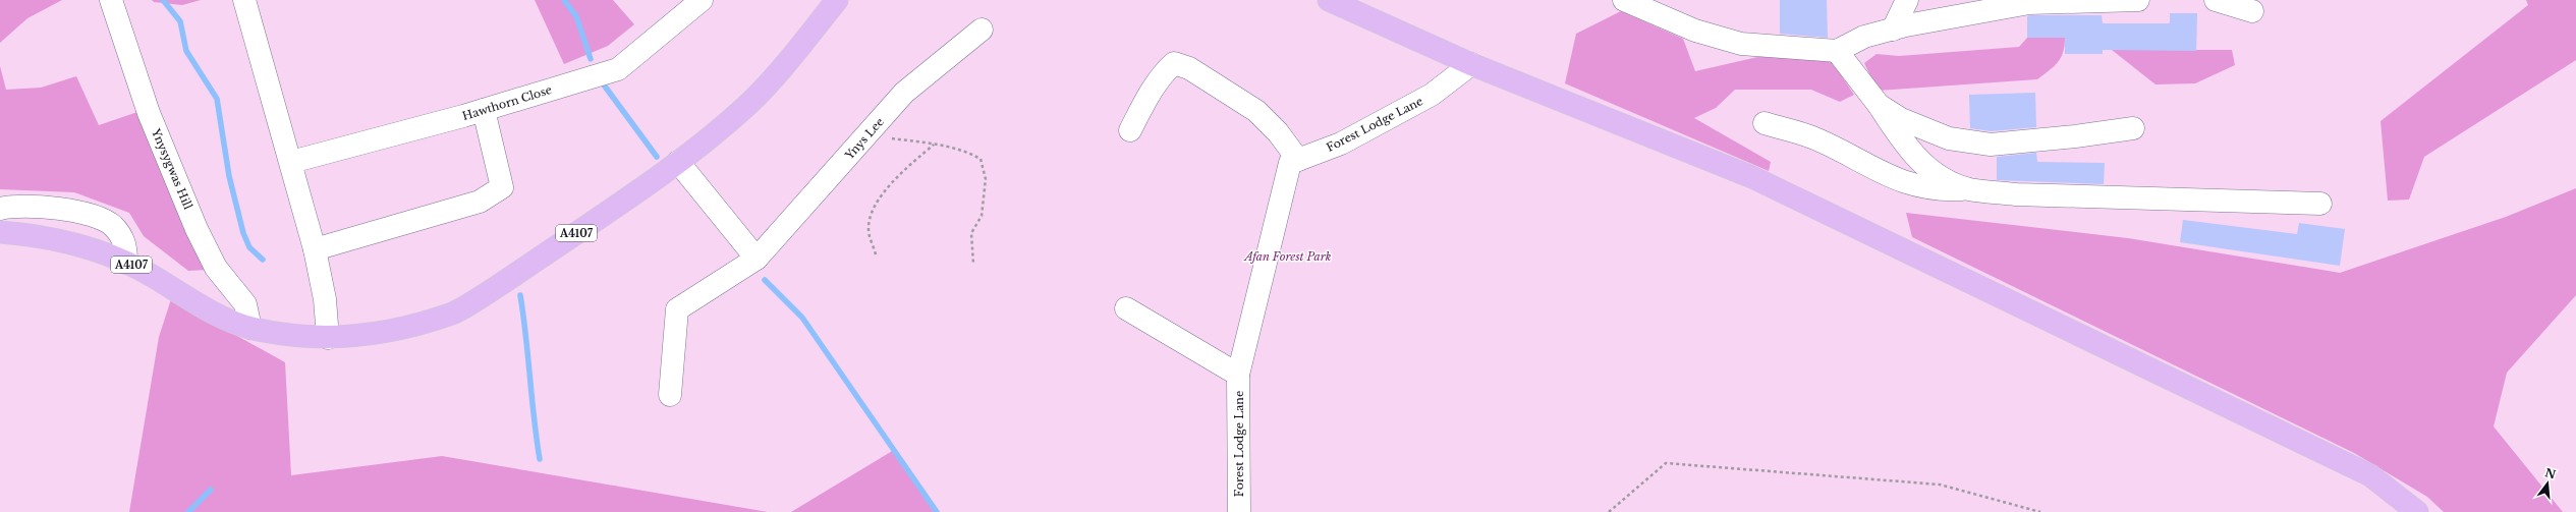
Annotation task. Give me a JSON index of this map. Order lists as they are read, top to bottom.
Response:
{
  "streets": {
    "main road": ["A4107"],
    "street": [
      "Hawthorn Close",
      "Forest Lodge Lane",
      "Ynys Lee",
      "Ynysygwas Hill"
    ]
  },
  "crossings": [
    ["Ynysygwas Hill", "A4107"]
  ],
  "parks": ["Afan Forest Park"],
  "north": "top"
}
